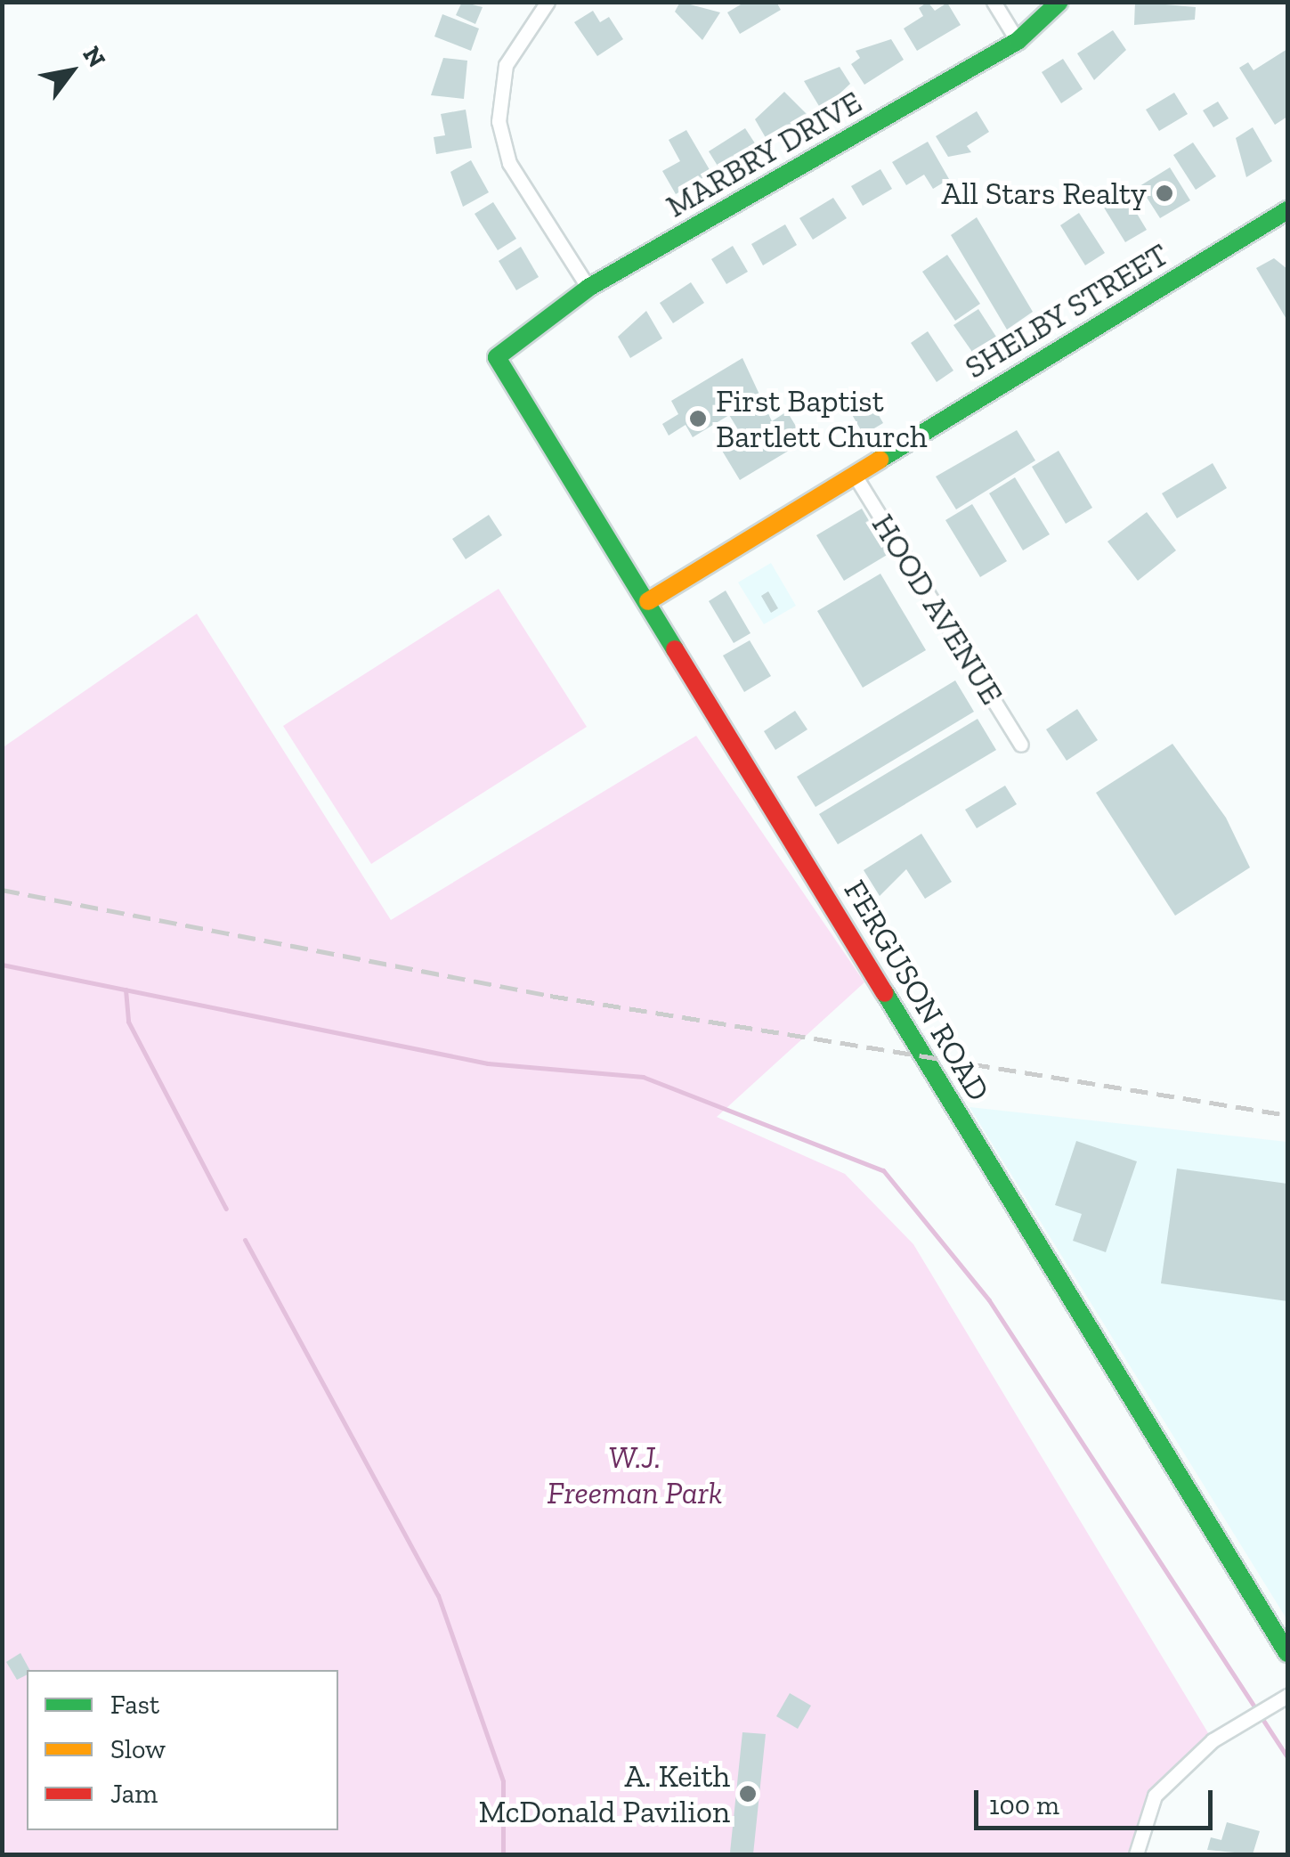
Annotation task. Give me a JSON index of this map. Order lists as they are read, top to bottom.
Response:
{
  "streets": {
    "street": [
      "MARBRY DRIVE",
      "SHELBY STREET",
      "HOOD AVENUE",
      "FERGUSON ROAD"
    ]
  },
  "crossings": [
    ["MARBRY DRIVE", "FERGUSON ROAD"],
    ["SHELBY STREET", "HOOD AVENUE"],
    ["SHELBY STREET", "FERGUSON ROAD"]
  ],
  "parks": ["W.J. Freeman Park"],
  "places": ["All Stars Realty", "First Baptist Bartlett Church", "A. Keith McDonald Pavilion"],
  "legend": ["Fast", "Slow", "Jam"],
  "scale_bar": "100 m",
  "north": "top right"
}
